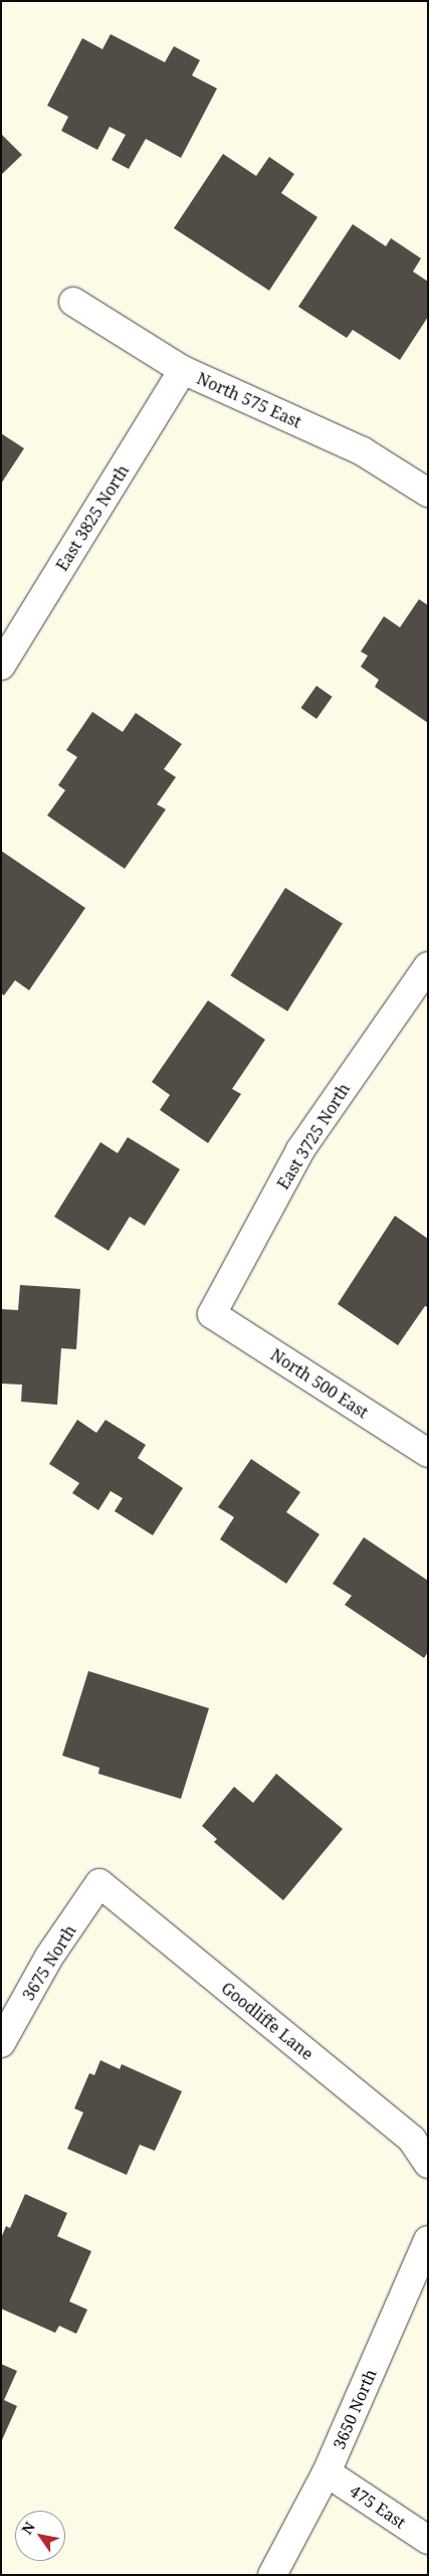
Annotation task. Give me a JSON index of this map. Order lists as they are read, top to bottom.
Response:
{
  "streets": {
    "street": [
      "North 575 East",
      "East 3825 North",
      "East 3725 North",
      "North 500 East",
      "3675 North",
      "Goodliffe Lane",
      "3650 North",
      "475 East"
    ]
  },
  "crossings": [
    ["North 575 East", "East 3825 North"],
    ["East 3725 North", "North 500 East"],
    ["3675 North", "Goodliffe Lane"],
    ["3650 North", "475 East"]
  ],
  "north": "top left"
}
